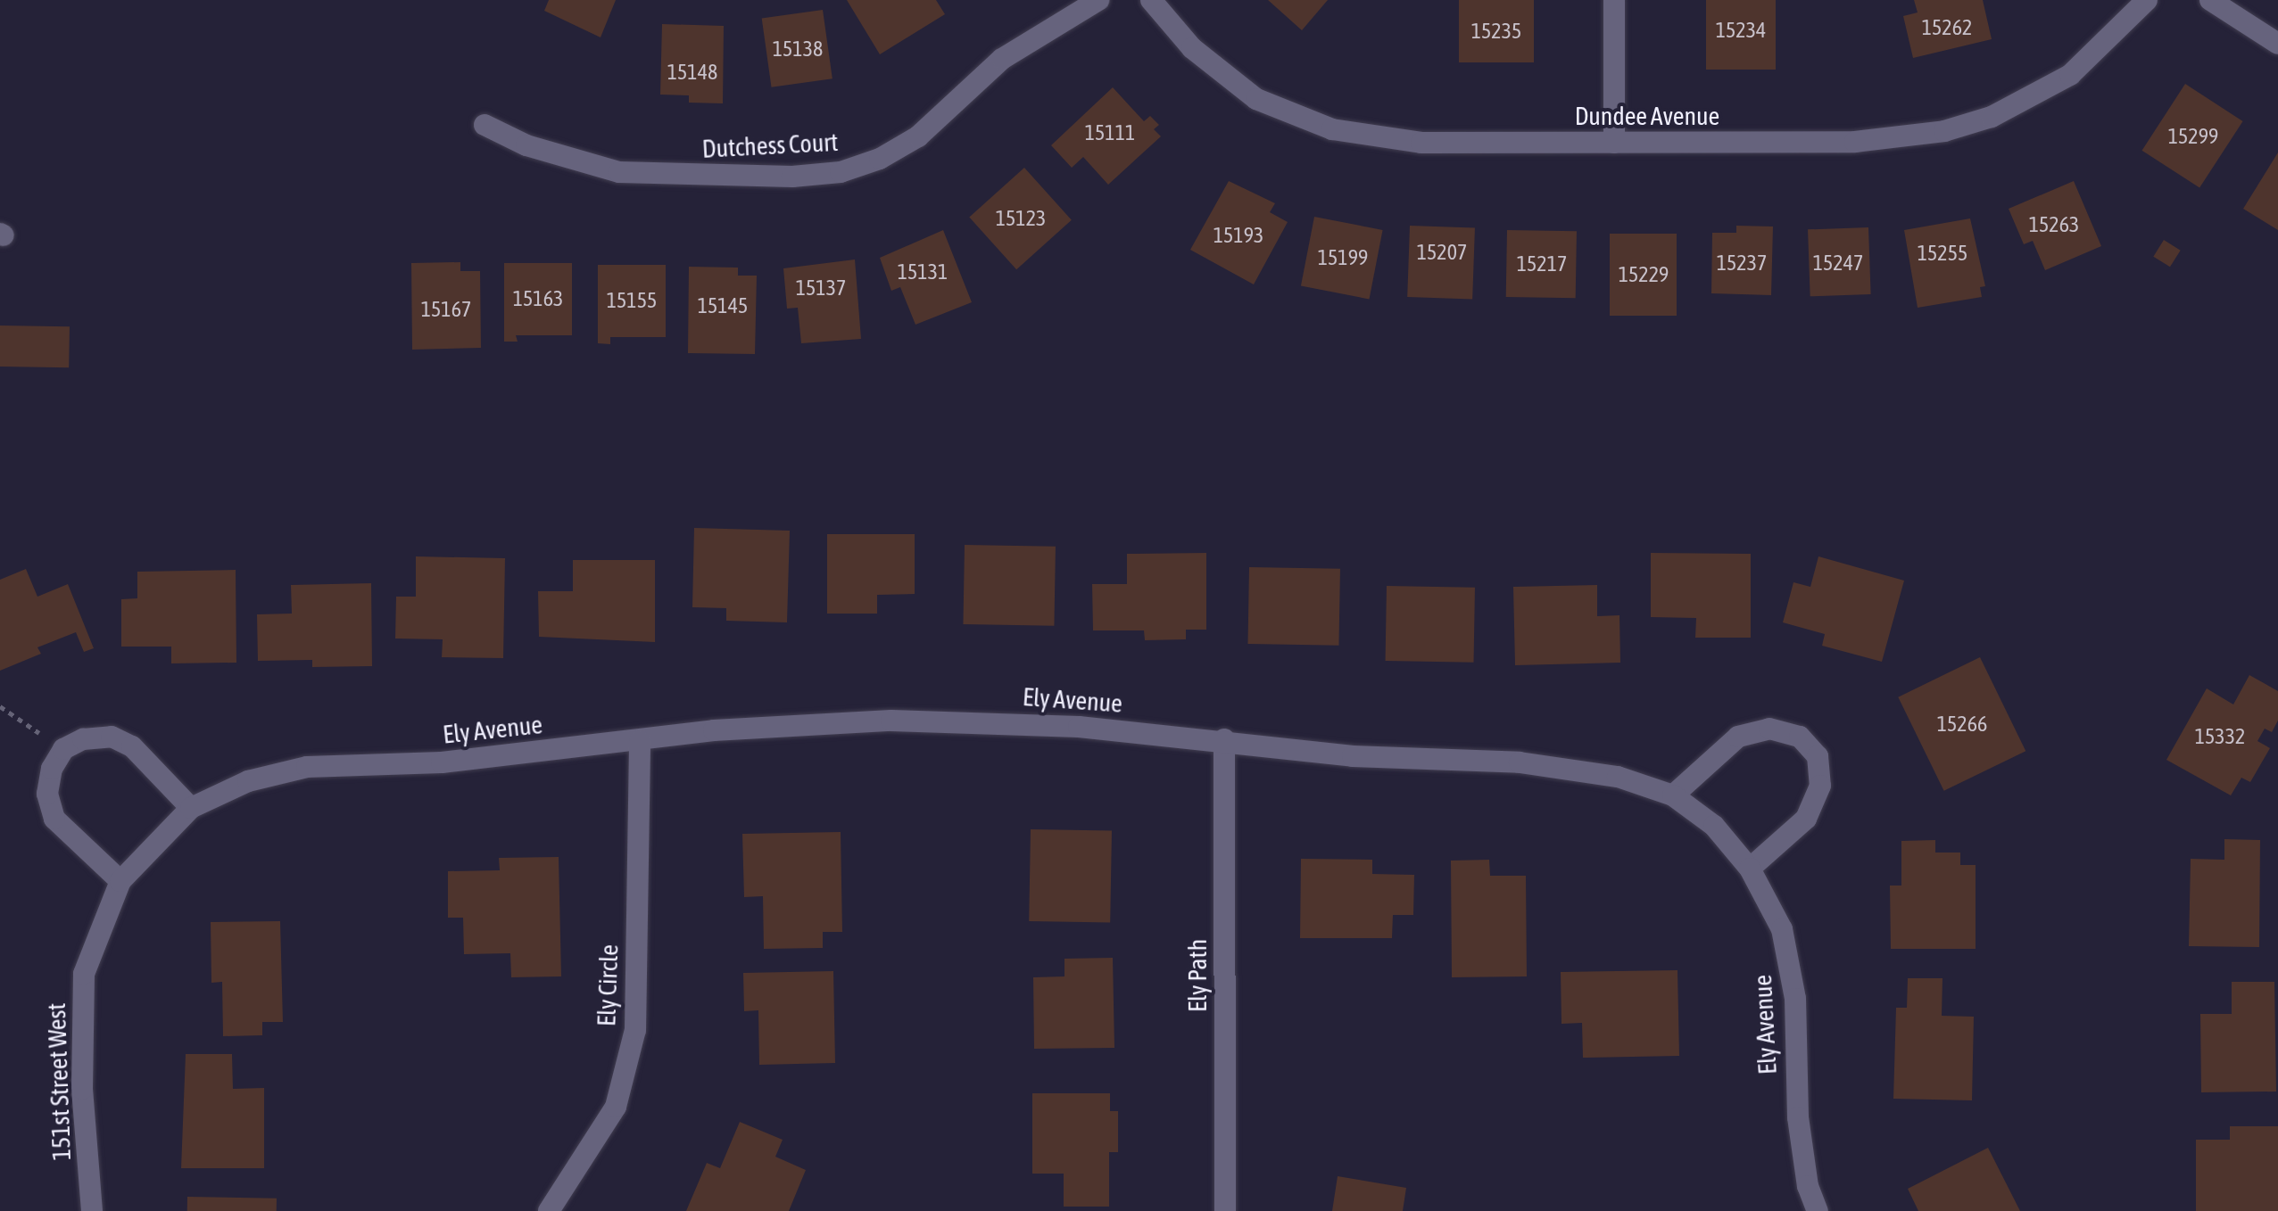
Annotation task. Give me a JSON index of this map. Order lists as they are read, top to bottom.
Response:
{
  "streets": {
    "street": [
      "Dundee Avenue",
      "Dutchess Court",
      "Ely Avenue",
      "Ely Path",
      "Ely Circle",
      "151st Street West"
    ]
  },
  "crossings": [
    ["Ely Avenue", "Ely Path"],
    ["Ely Avenue", "Ely Circle"],
    ["Ely Avenue", "151st Street West"]
  ],
  "house_numbers": [
    "15262",
    "15234",
    "15235",
    "15138",
    "15148",
    "15111",
    "15299",
    "15123",
    "15263",
    "15193",
    "15207",
    "15255",
    "15199",
    "15237",
    "15247",
    "15217",
    "15131",
    "15229",
    "15137",
    "15163",
    "15155",
    "15145",
    "15167",
    "15266",
    "15332"
  ]
}
